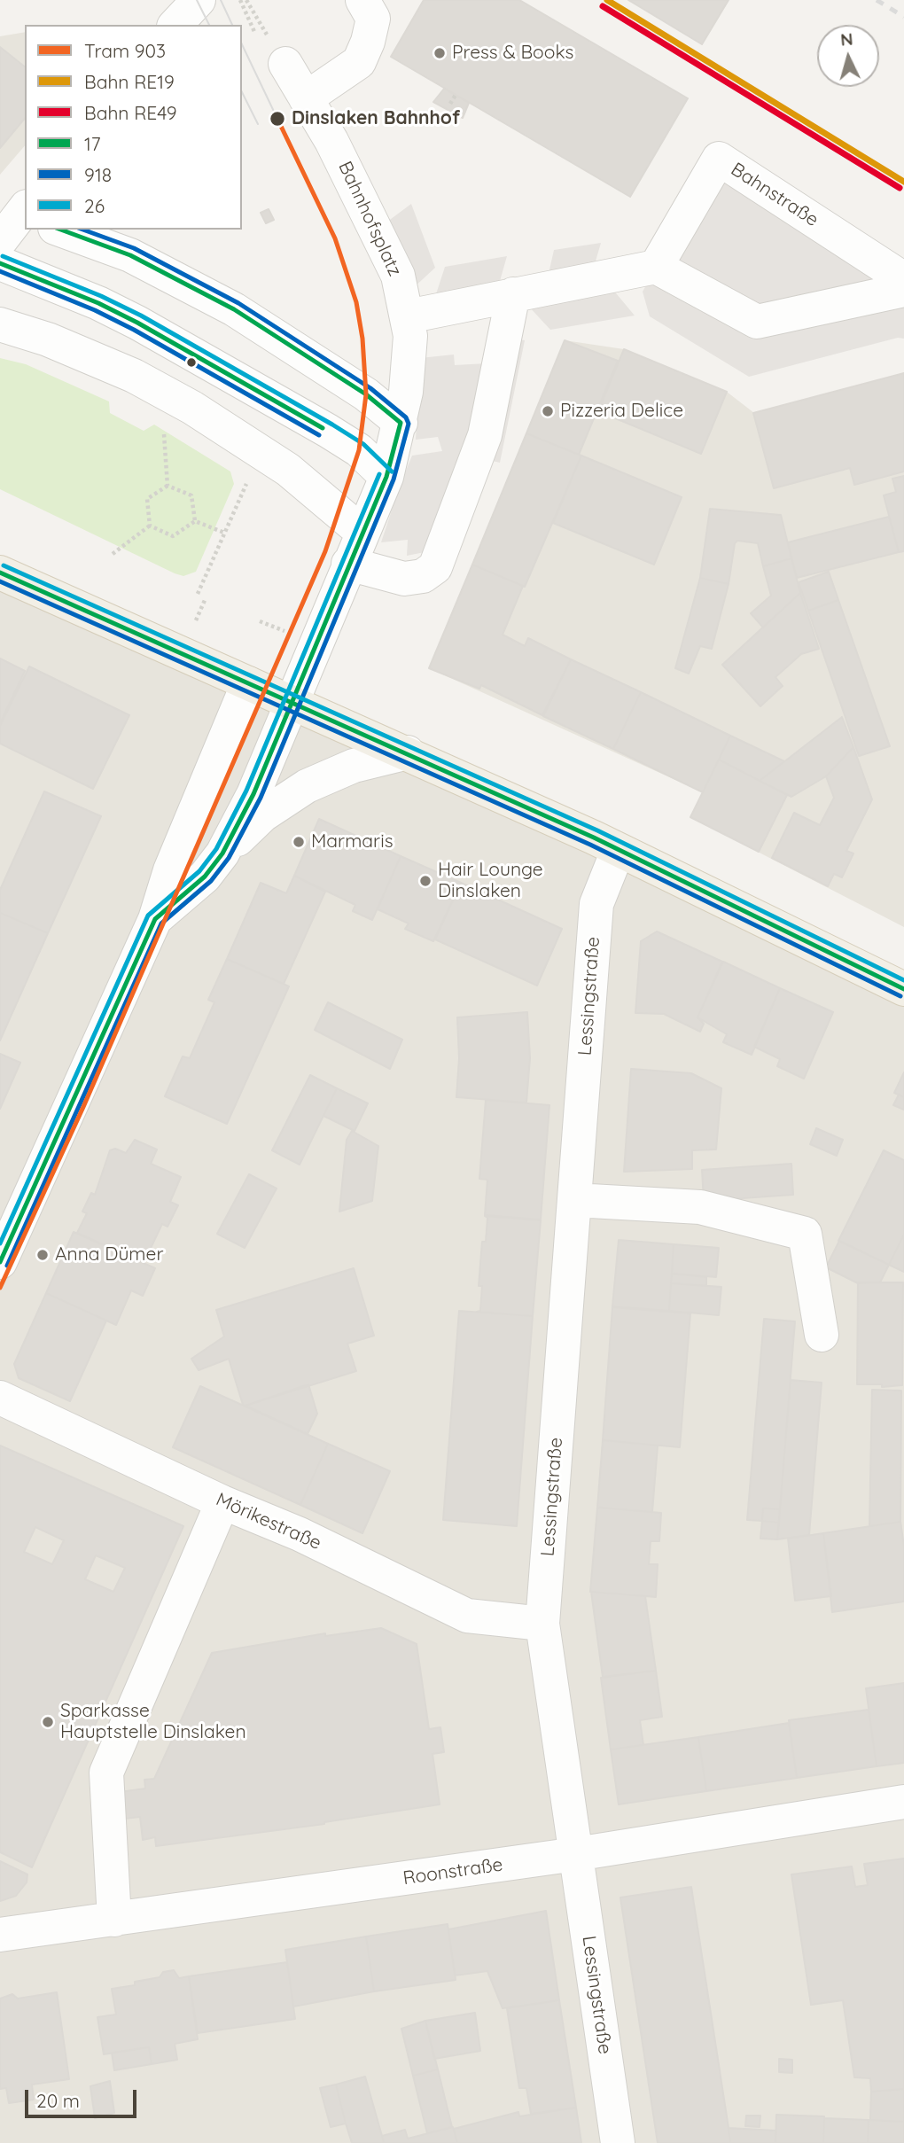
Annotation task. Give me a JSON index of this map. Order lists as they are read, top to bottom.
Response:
{
  "streets": {
    "street": [
      "Bahnstraße",
      "Bahnhofsplatz",
      "Lessingstraße",
      "Mörikestraße",
      "Roonstraße"
    ]
  },
  "crossings": [
    ["Lessingstraße", "Mörikestraße"],
    ["Lessingstraße", "Roonstraße"]
  ],
  "places": [
    "Press & Books",
    "Dinslaken Bahnhof",
    "Pizzeria Delice",
    "Marmaris",
    "Hair Lounge Dinslaken",
    "Anna Dümer",
    "Sparkasse Hauptstelle Dinslaken"
  ],
  "lines": [
    "rail line RE19",
    "rail line RE49",
    "tram line 903",
    "transit line 17",
    "transit line 918",
    "transit line 26"
  ],
  "legend": [
    "Tram 903",
    "Bahn RE19",
    "Bahn RE49",
    "17",
    "918",
    "26"
  ],
  "scale_bar": "20 m",
  "north": "top"
}
